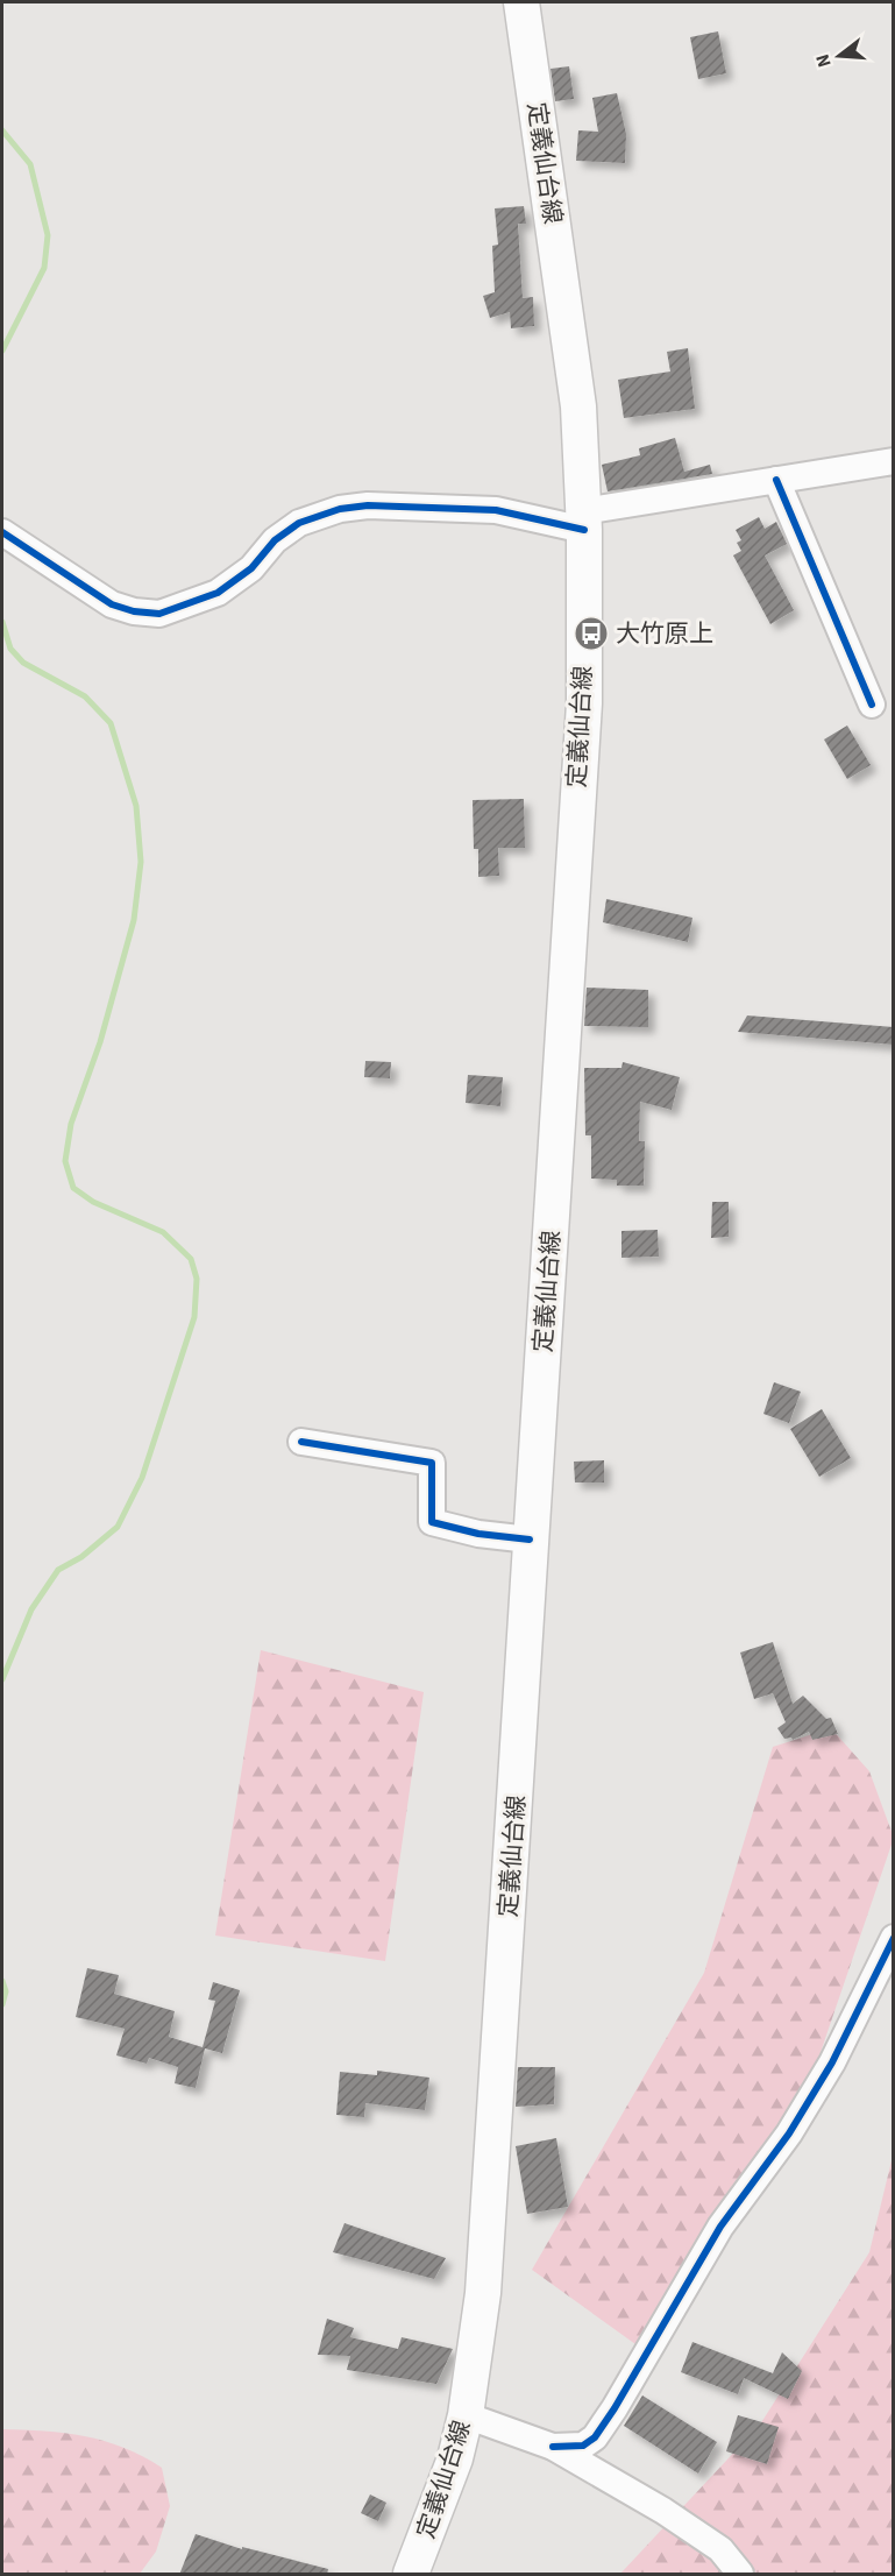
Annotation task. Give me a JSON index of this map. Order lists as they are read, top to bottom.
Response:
{
  "streets": {
    "main road": ["定義仙台線"]
  },
  "places": {
    "bus stop": ["大竹原上"]
  },
  "north": "left"
}
